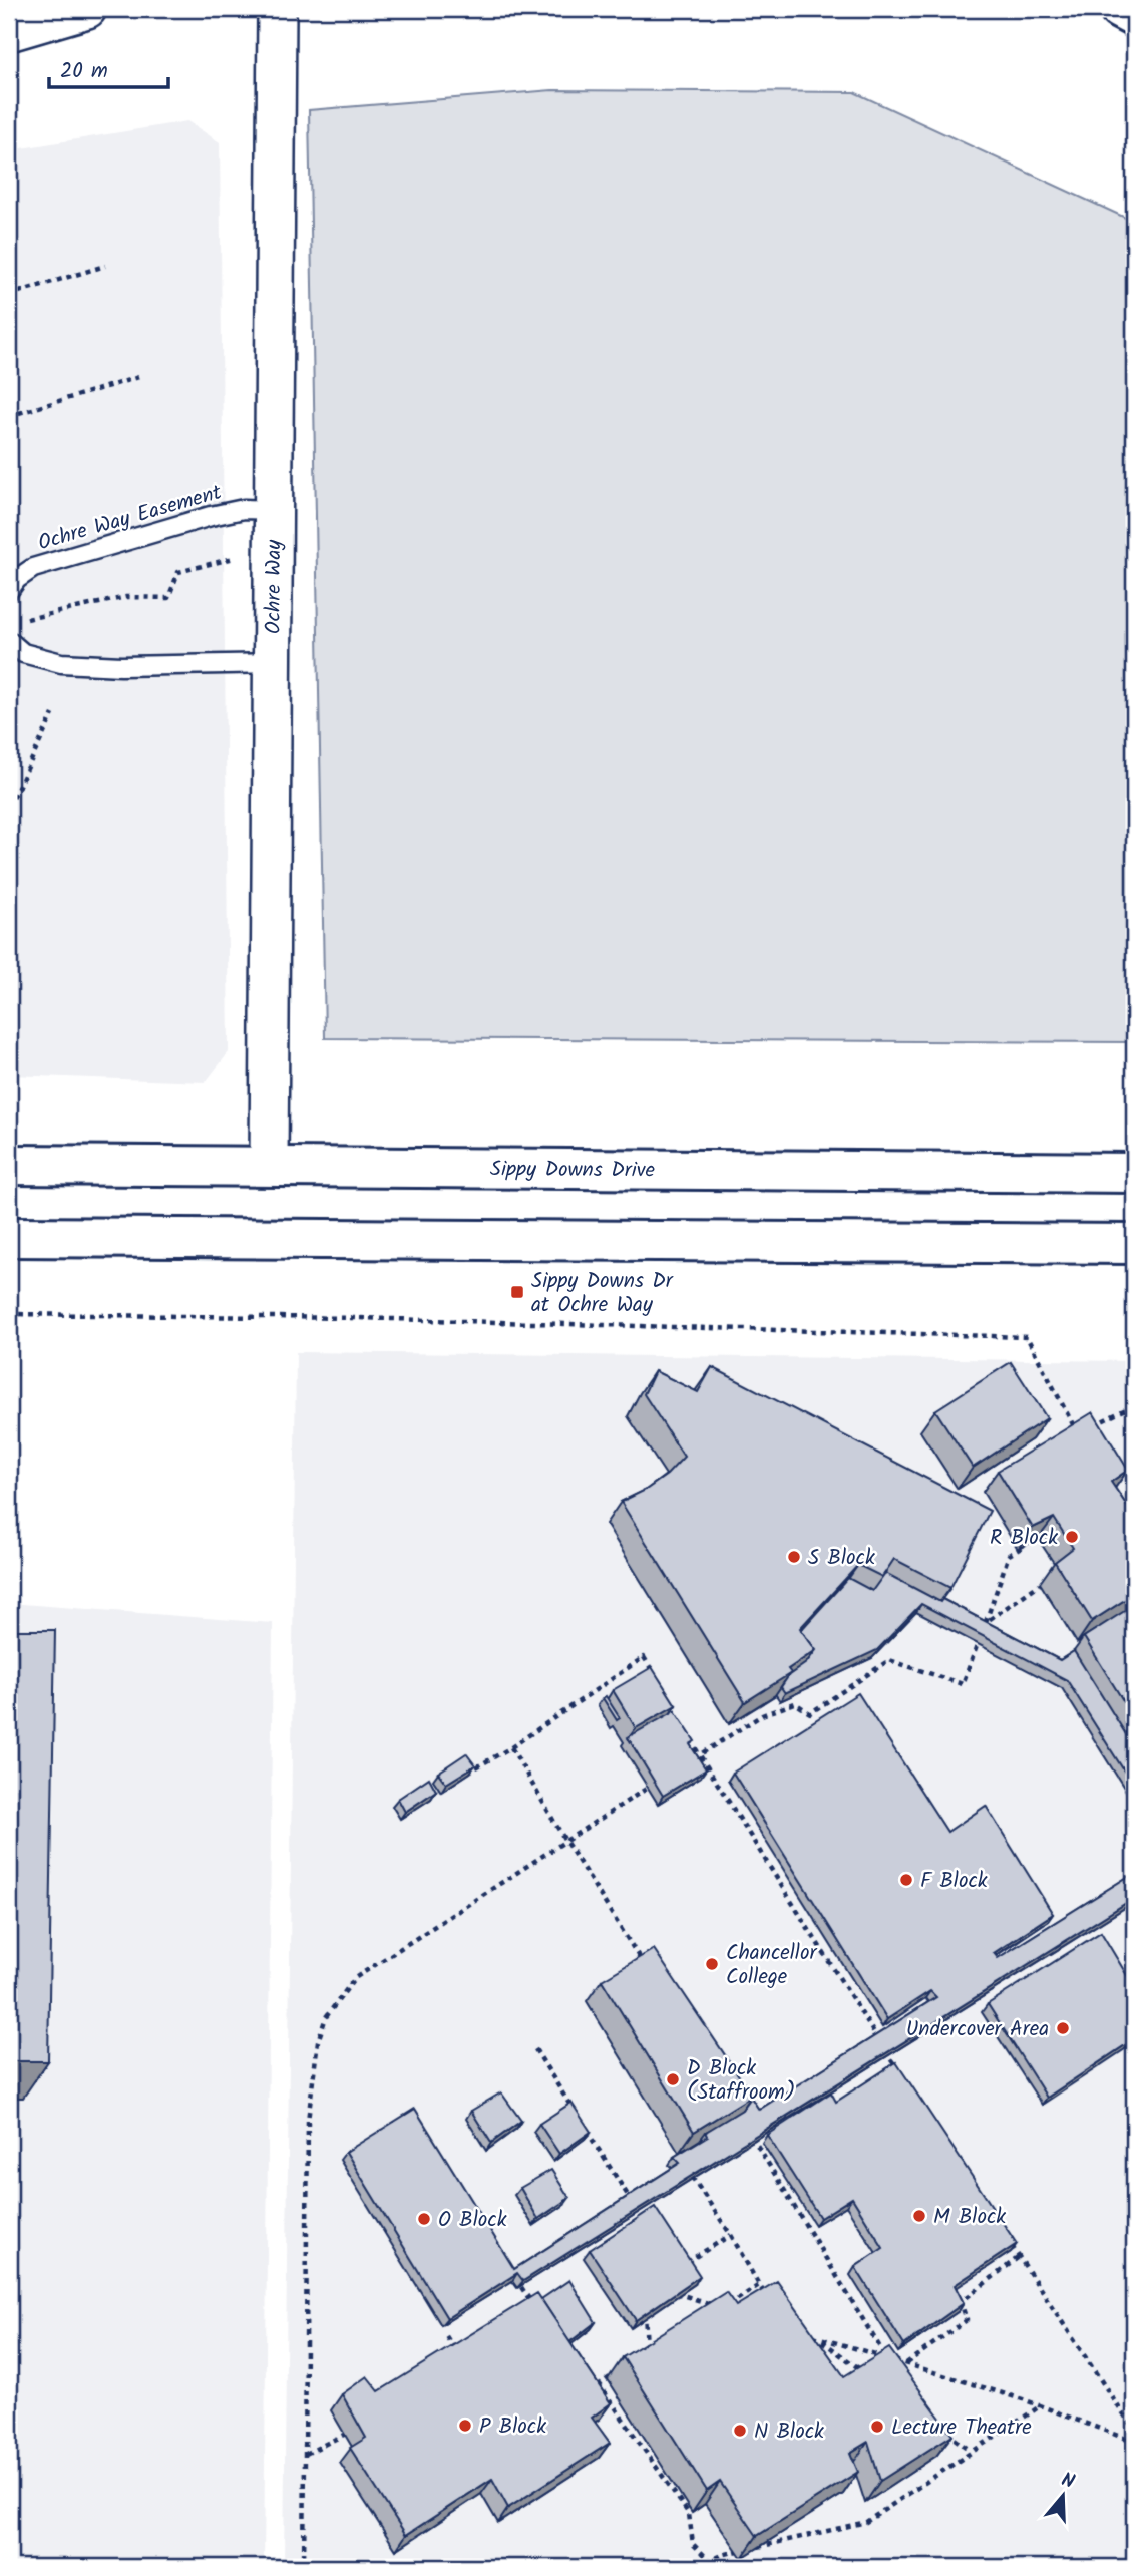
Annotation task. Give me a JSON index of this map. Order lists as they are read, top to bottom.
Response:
{
  "streets": {
    "main road": ["Sippy Downs Drive"],
    "street": ["Ochre Way"],
    "lane": ["Ochre Way Easement"]
  },
  "crossings": [
    ["Ochre Way Easement", "Ochre Way"],
    ["Ochre Way", "Sippy Downs Drive"]
  ],
  "places": {
    "transit": ["Sippy Downs Dr at Ochre Way"],
    "other": [
      "R Block",
      "S Block",
      "F Block",
      "Chancellor College",
      "Undercover Area",
      "D Block (Staffroom)",
      "M Block",
      "O Block",
      "P Block",
      "Lecture Theatre",
      "N Block"
    ]
  },
  "scale_bar": "20 m",
  "north": "top"
}
